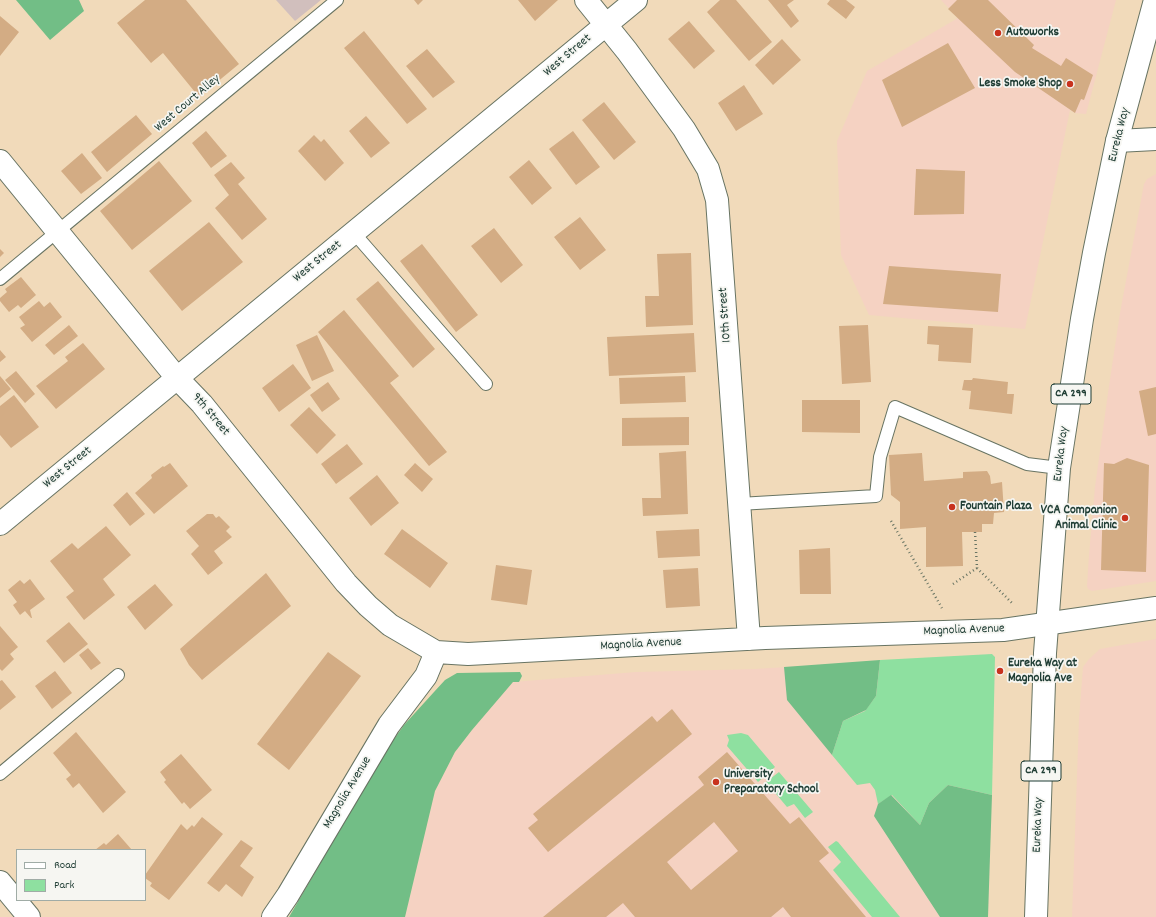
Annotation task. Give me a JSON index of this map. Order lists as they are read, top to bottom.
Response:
{
  "streets": {
    "main road": [
      "West Street",
      "Eureka Way",
      "10th Street",
      "CA 299",
      "9th Street",
      "Magnolia Avenue"
    ],
    "lane": ["West Court Alley"]
  },
  "crossings": [
    ["West Street", "10th Street"],
    ["West Street", "9th Street"],
    ["West Court Alley", "9th Street"],
    ["Eureka Way", "Magnolia Avenue"],
    ["10th Street", "Magnolia Avenue"],
    ["9th Street", "Magnolia Avenue"]
  ],
  "places": [
    "Autoworks",
    "Less Smoke Shop",
    "Fountain Plaza",
    "VCA Companion Animal Clinic",
    "Eureka Way at Magnolia Ave",
    "University Preparatory School"
  ],
  "legend": ["Road", "Park"]
}
